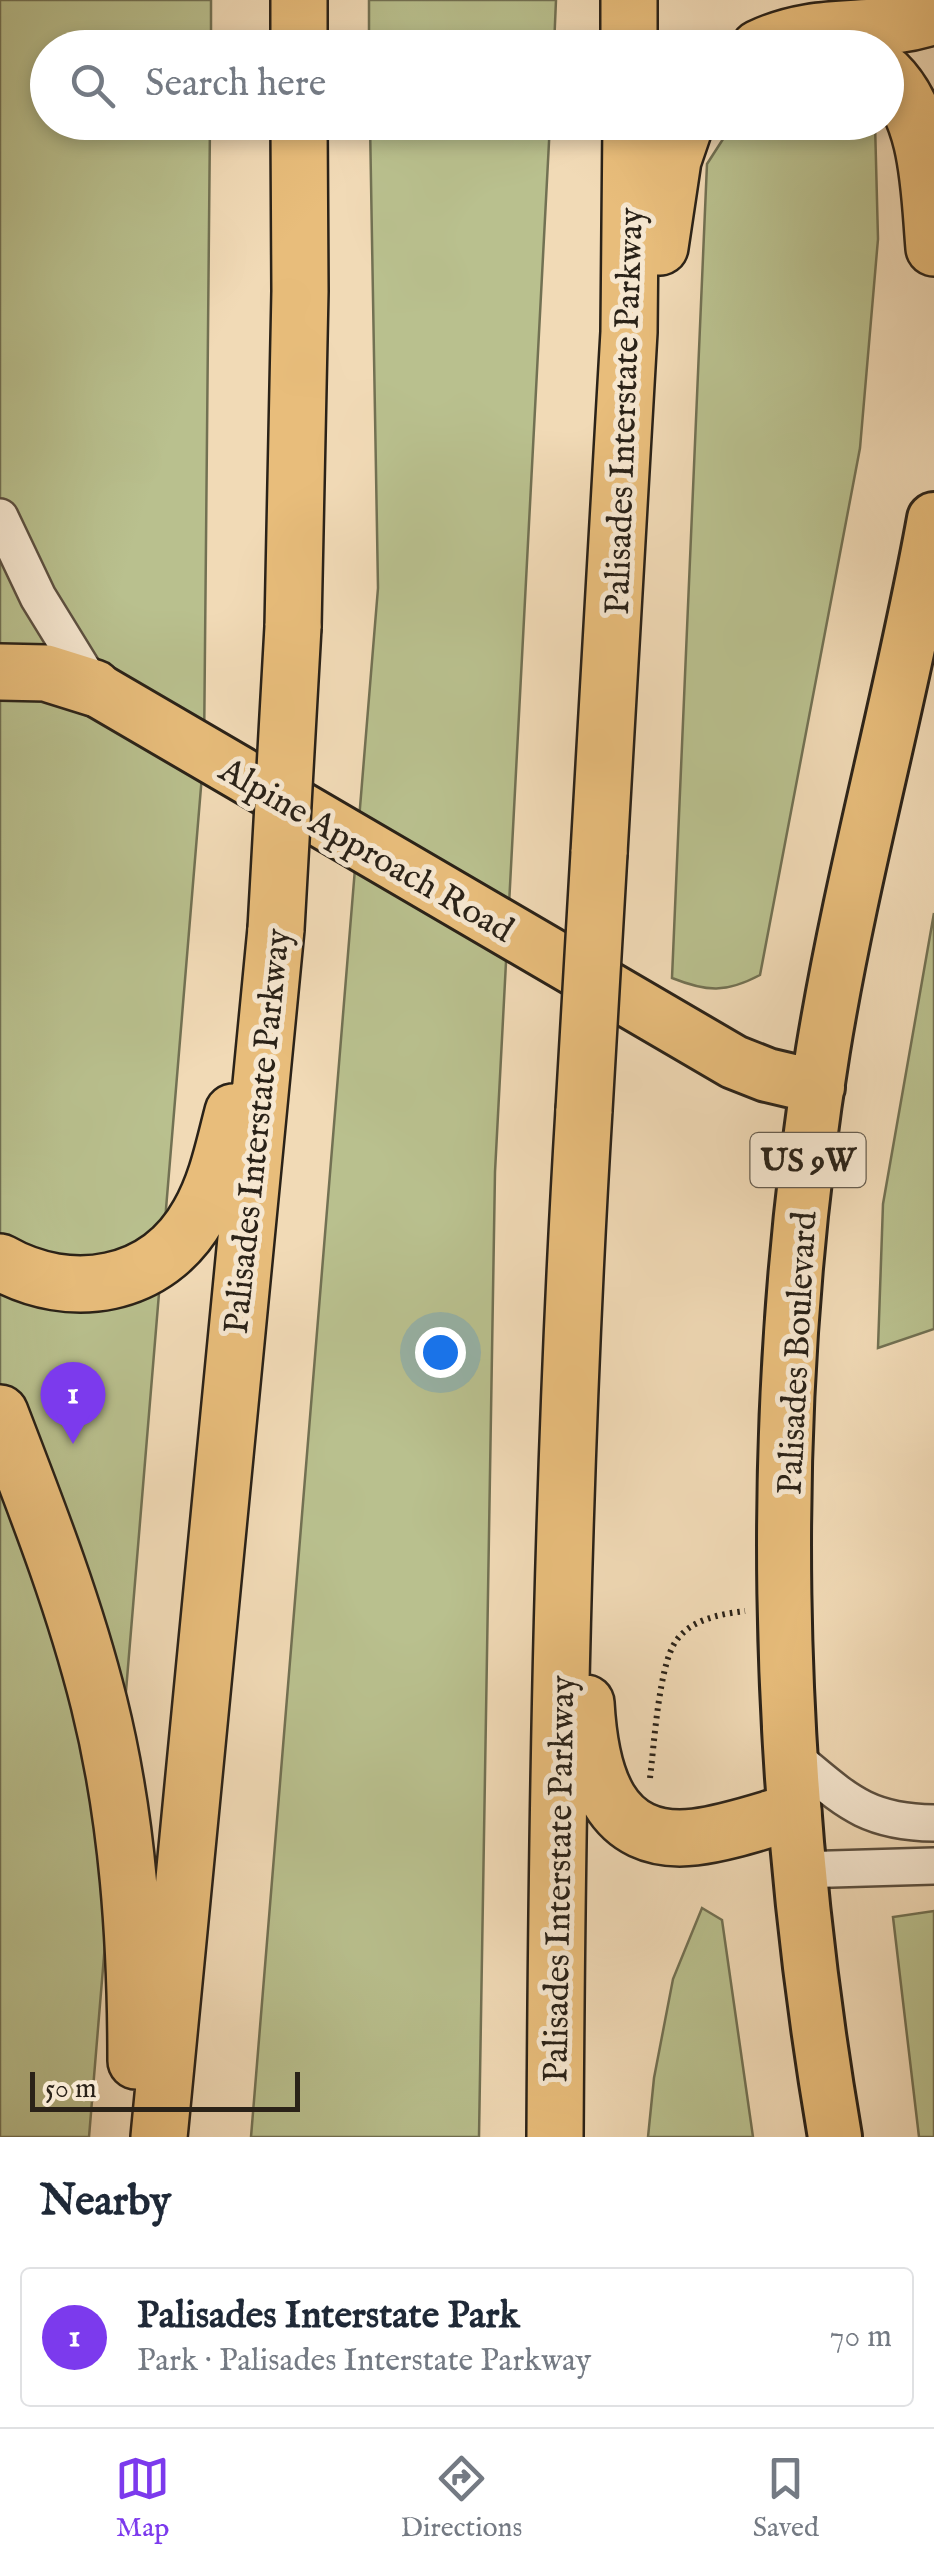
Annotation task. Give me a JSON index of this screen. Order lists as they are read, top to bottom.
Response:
{
  "streets": {
    "highway": ["Palisades Interstate Parkway"],
    "main road": ["Alpine Approach Road", "US 9W", "Palisades Boulevard"]
  },
  "crossings": [
    ["Alpine Approach Road", "Palisades Boulevard"]
  ],
  "scale_bar": "50 m",
  "page": {
    "search": "Search here",
    "pins": "1",
    "scale": "50 m",
    "heading": "Nearby",
    "list": [
      {
        "mark": "1",
        "name": "Palisades Interstate Park",
        "note": "Park · Palisades Interstate Parkway",
        "value": "70 m"
      }
    ],
    "nav": ["Map", "Directions", "Saved"]
  }
}
